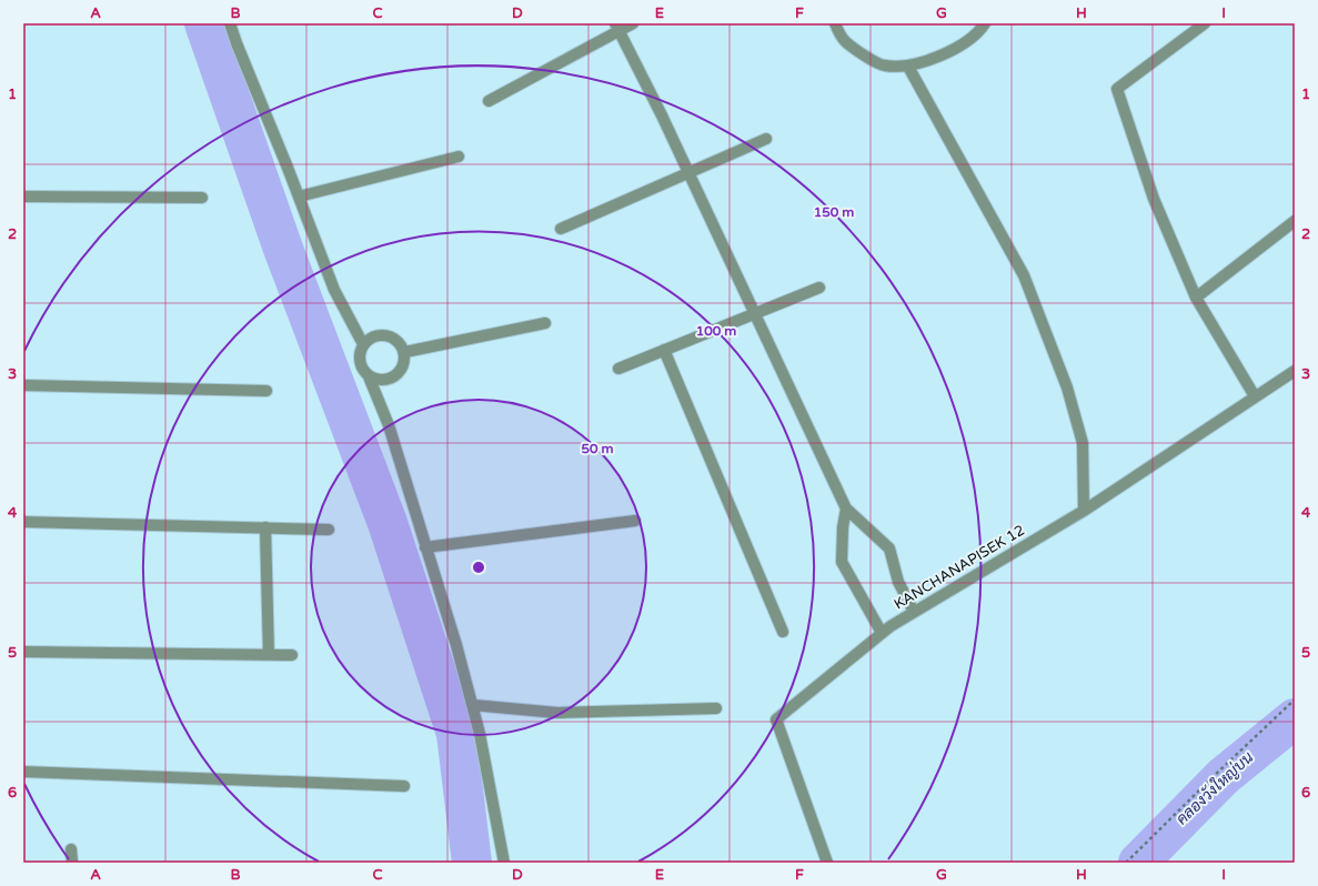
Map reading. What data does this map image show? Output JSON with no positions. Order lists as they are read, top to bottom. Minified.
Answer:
{"streets":{"street":["KANCHANAPISEK 12"]},"water":["คลองวังใหญ่บน"],"grid":{"columns":["A","B","C","D","E","F","G","H","I"],"rows":["1","2","3","4","5","6"]},"rings":["150 m","100 m","50 m"]}
